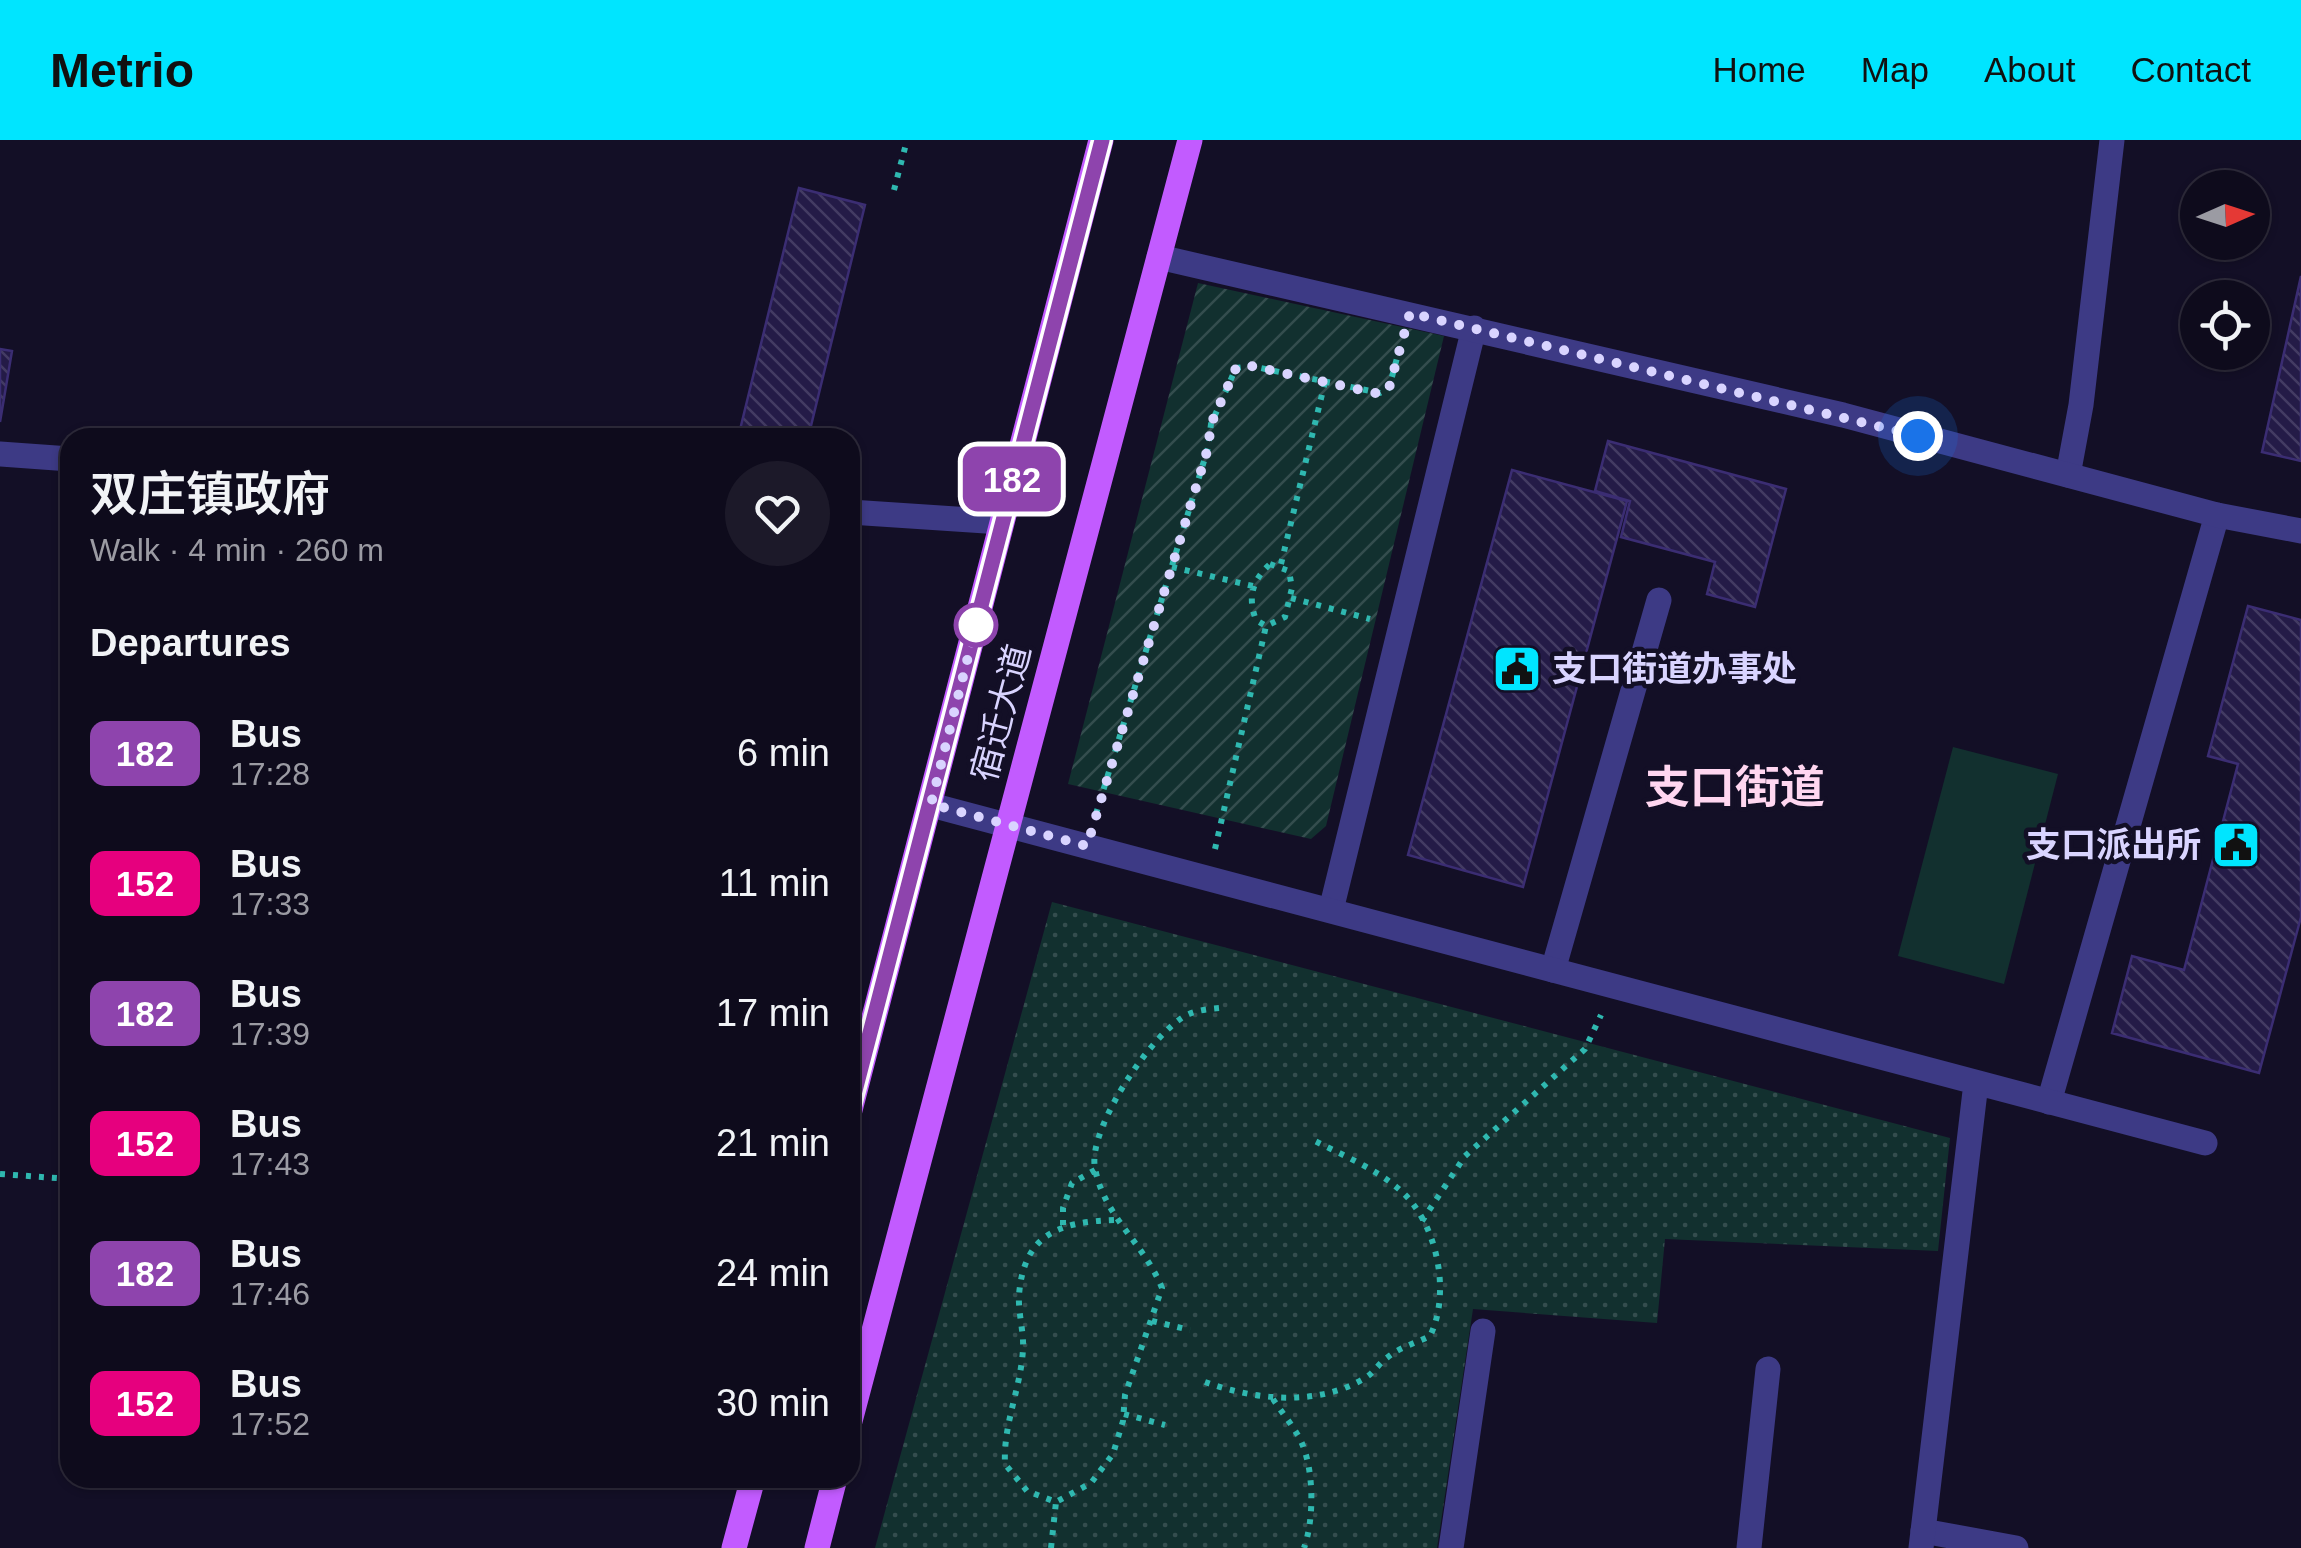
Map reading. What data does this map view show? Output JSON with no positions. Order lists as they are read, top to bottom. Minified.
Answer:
{"streets":{"main road":["宿迁大道"]},"districts":["支口街道"],"places":{"public building":["支口街道办事处","支口派出所"]},"lines":["bus line 182"],"north":"right","page":{"header":"Metrio","nav":["Home","Map","About","Contact"],"on_map":"182","heading":[["双庄镇政府","Walk · 4 min · 260 m"],"Departures"],"list":[{"mark":"182","name":"Bus","note":"17:28","value":"6 min"},{"mark":"152","name":"Bus","note":"17:33","value":"11 min"},{"mark":"182","name":"Bus","note":"17:39","value":"17 min"},{"mark":"152","name":"Bus","note":"17:43","value":"21 min"},{"mark":"182","name":"Bus","note":"17:46","value":"24 min"},{"mark":"152","name":"Bus","note":"17:52","value":"30 min"}]}}
